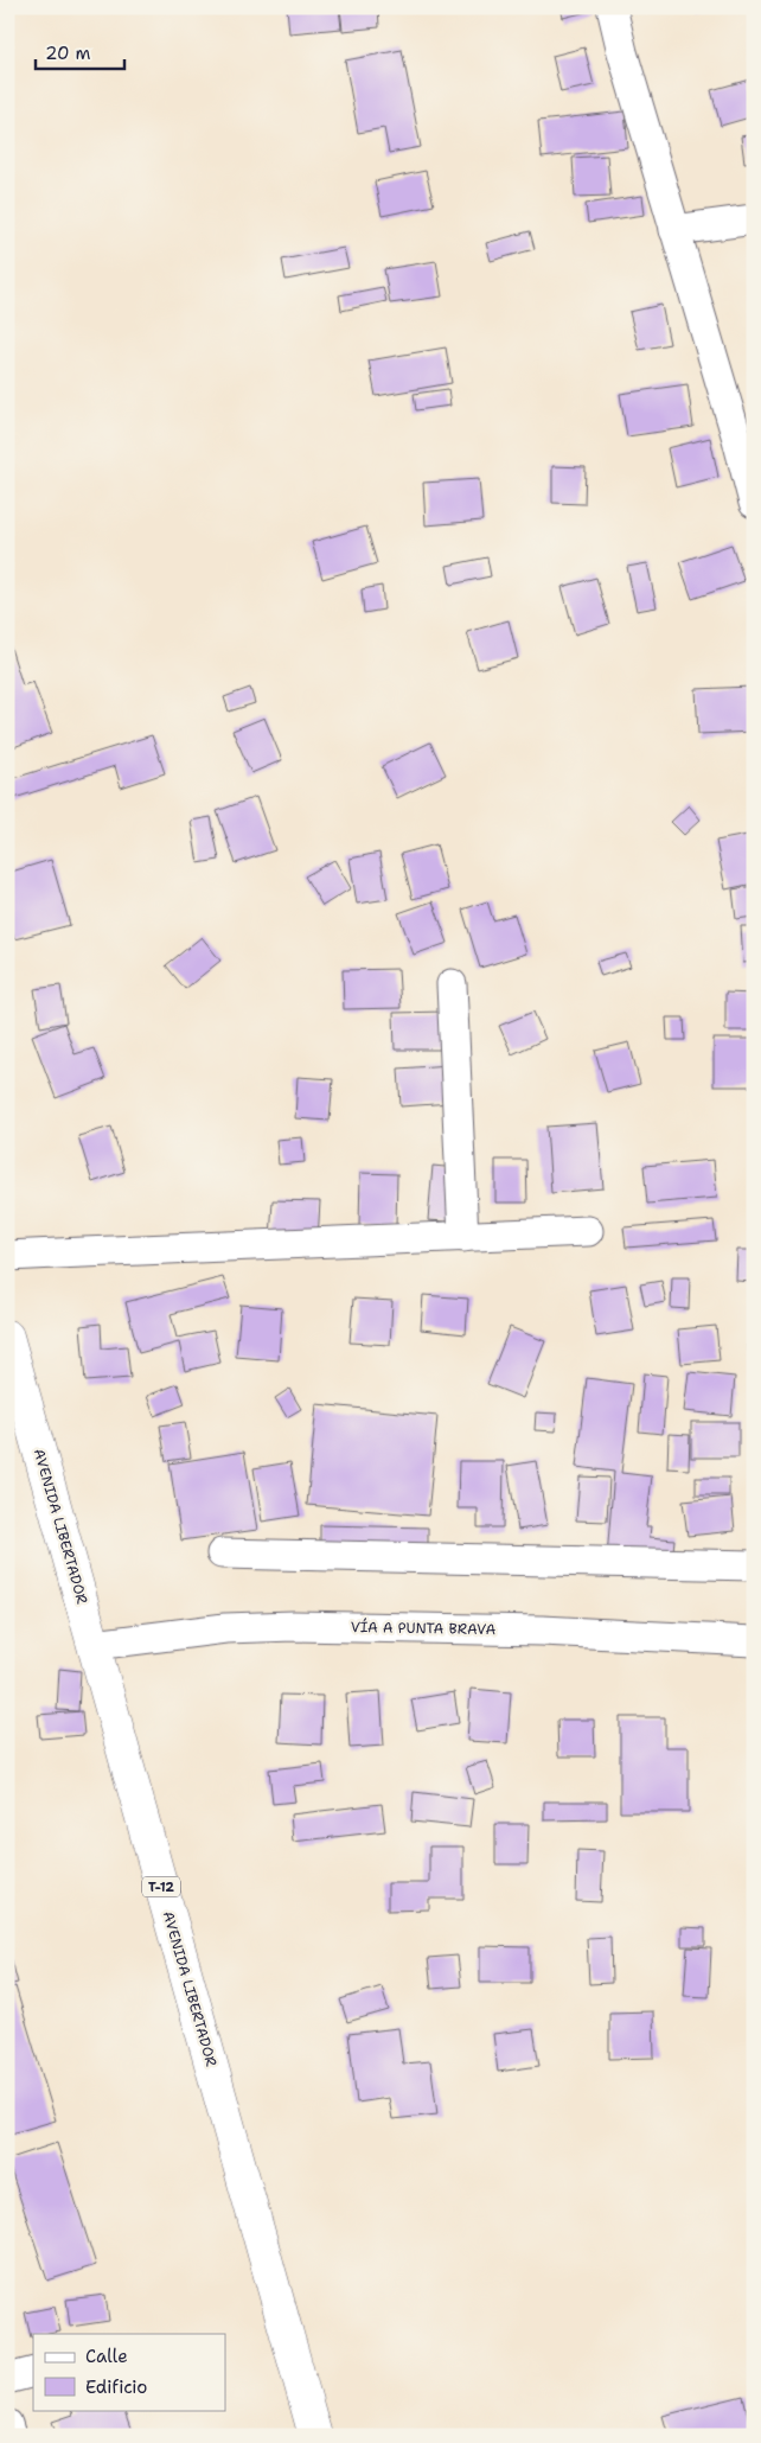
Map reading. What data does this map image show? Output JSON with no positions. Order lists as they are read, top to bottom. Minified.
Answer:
{"streets":{"highway":["AVENIDA LIBERTADOR","T-12"],"street":["VÍA A PUNTA BRAVA"]},"crossings":[["AVENIDA LIBERTADOR","VÍA A PUNTA BRAVA"]],"legend":["Calle","Edificio"],"scale_bar":"20 m"}
